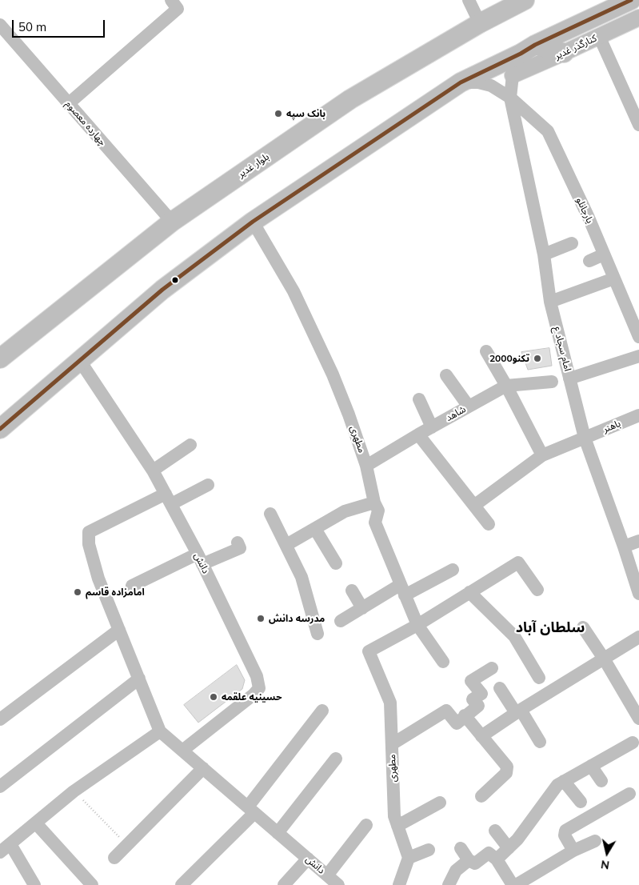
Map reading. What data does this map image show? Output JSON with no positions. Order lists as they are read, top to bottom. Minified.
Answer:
{"streets":{"highway":["بلوار غدیر"],"main road":["کنارگذر غدیر"],"street":["چهارده معصوم","یارجانلو","امام سجاد ع","شاهد","باهنر","مطهری","دانش"]},"crossings":[["کنارگذر غدیر","امام سجاد ع"],["چهارده معصوم","بلوار غدیر"],["یارجانلو","امام سجاد ع"],["امام سجاد ع","باهنر"],["شاهد","مطهری"]],"districts":["سلطان آباد"],"places":["بانک سپه","تکنو2000","امامزاده قاسم","مدرسه دانش","حسینیه علقمه"],"scale_bar":"50 m","north":"bottom"}
